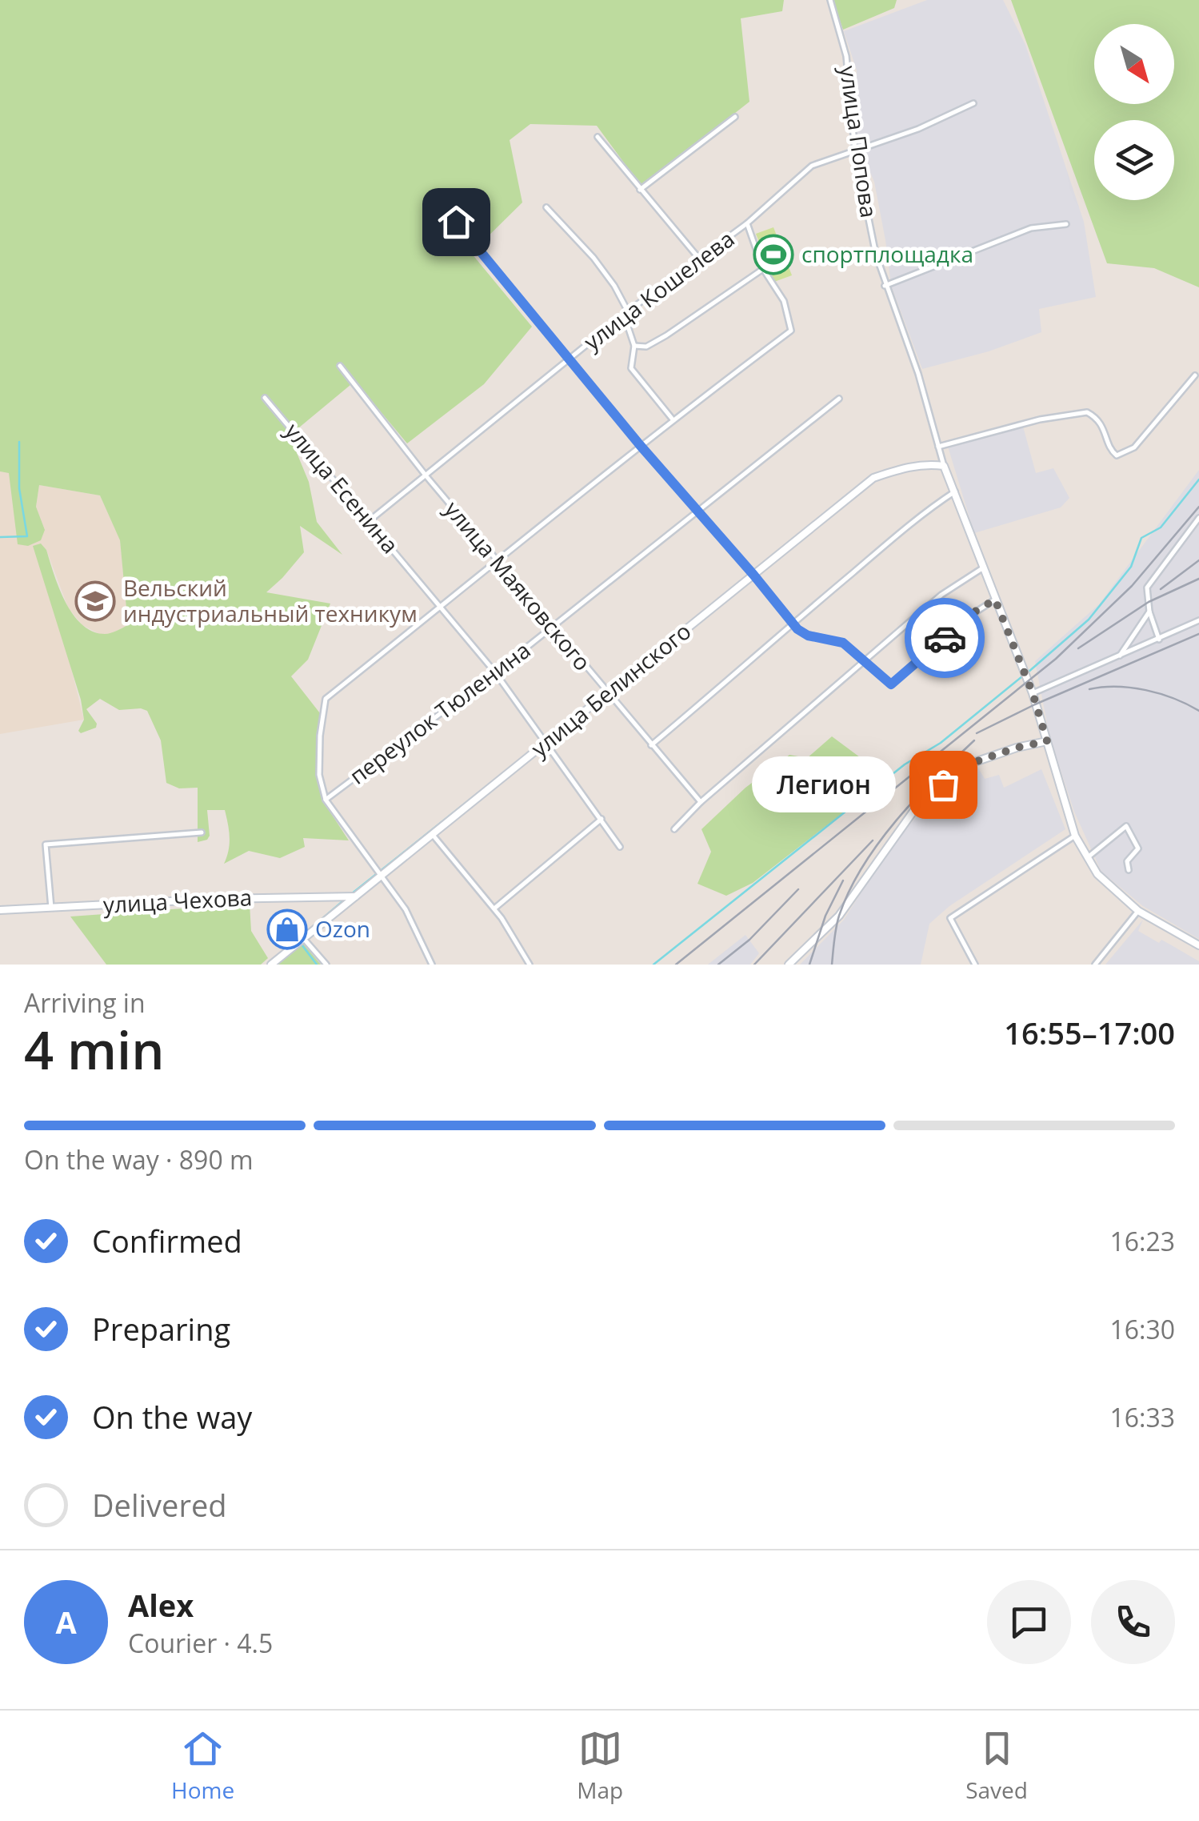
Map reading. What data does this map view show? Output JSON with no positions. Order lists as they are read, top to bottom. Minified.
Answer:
{"streets":{"street":["улица Попова","улица Кошелева","улица Есенина","улица Маяковского","улица Белинского","переулок Тюленина","улица Чехова"]},"crossings":[["улица Попова","улица Кошелева"],["улица Попова","улица Белинского"],["улица Кошелева","улица Есенина"],["улица Кошелева","улица Маяковского"],["улица Есенина","улица Белинского"],["улица Есенина","переулок Тюленина"],["улица Маяковского","улица Белинского"],["улица Маяковского","переулок Тюленина"],["улица Белинского","улица Чехова"]],"places":{"sports":["спортплощадка"],"school or university":["Вельский индустриальный техникум"],"other":["Легион"],"shop":["Ozon"]},"north":"bottom right","page":{"bubble":"Легион","heading":["4 min","Arriving in","16:55–17:00"],"panel":["Alex","Courier · 4.5"],"bar":"On the way · 890 m","list":[["Confirmed","16:23"],["Preparing","16:30"],["On the way","16:33"],"Delivered"],"round":"A","tabs":["Home","Map","Saved"]}}
